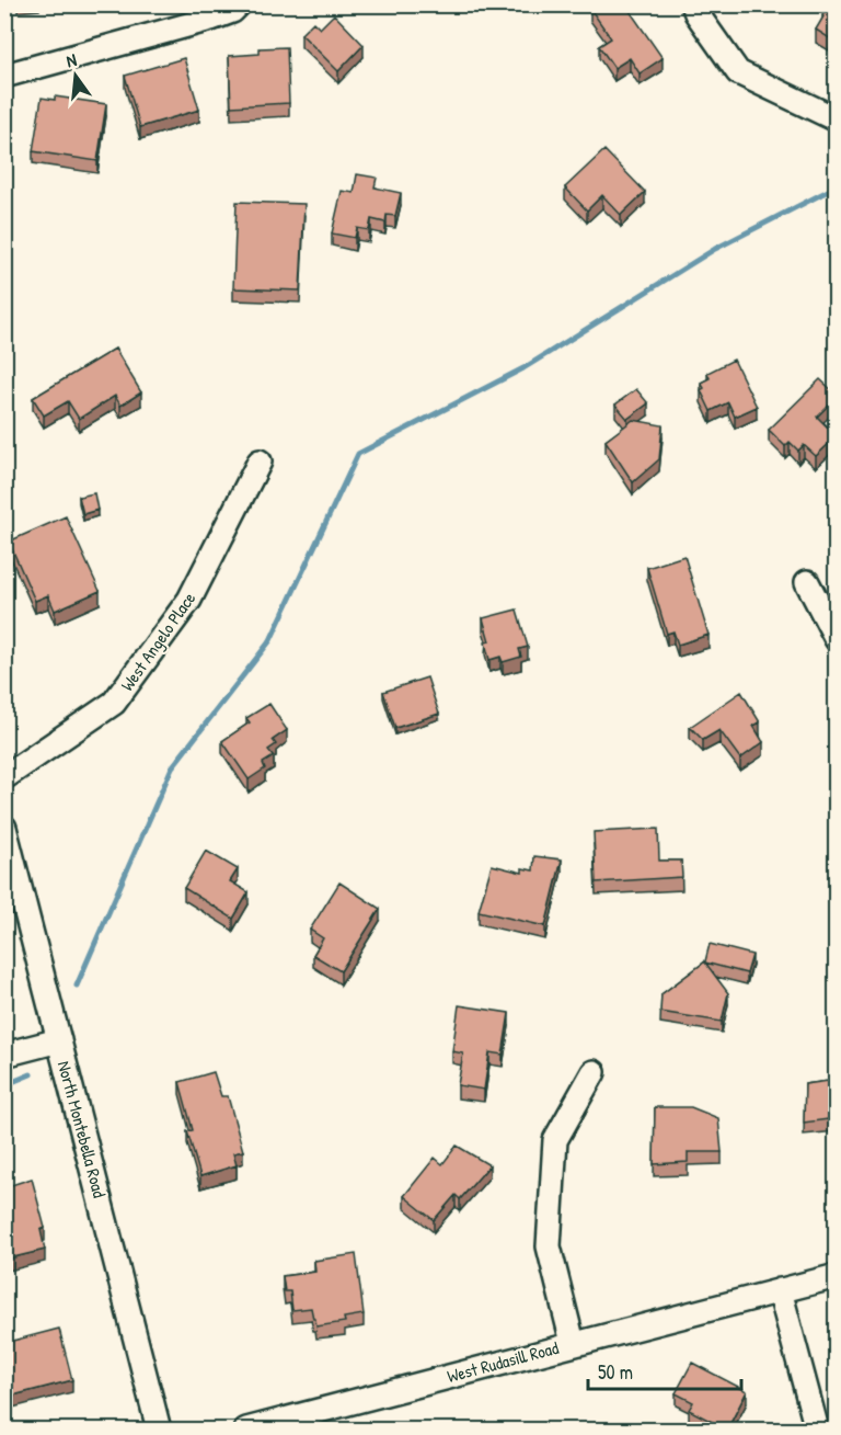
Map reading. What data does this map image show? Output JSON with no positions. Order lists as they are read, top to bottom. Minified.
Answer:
{"streets":{"street":["West Angelo Place","North Montebella Road","West Rudasill Road"]},"scale_bar":"50 m","north":"top"}
